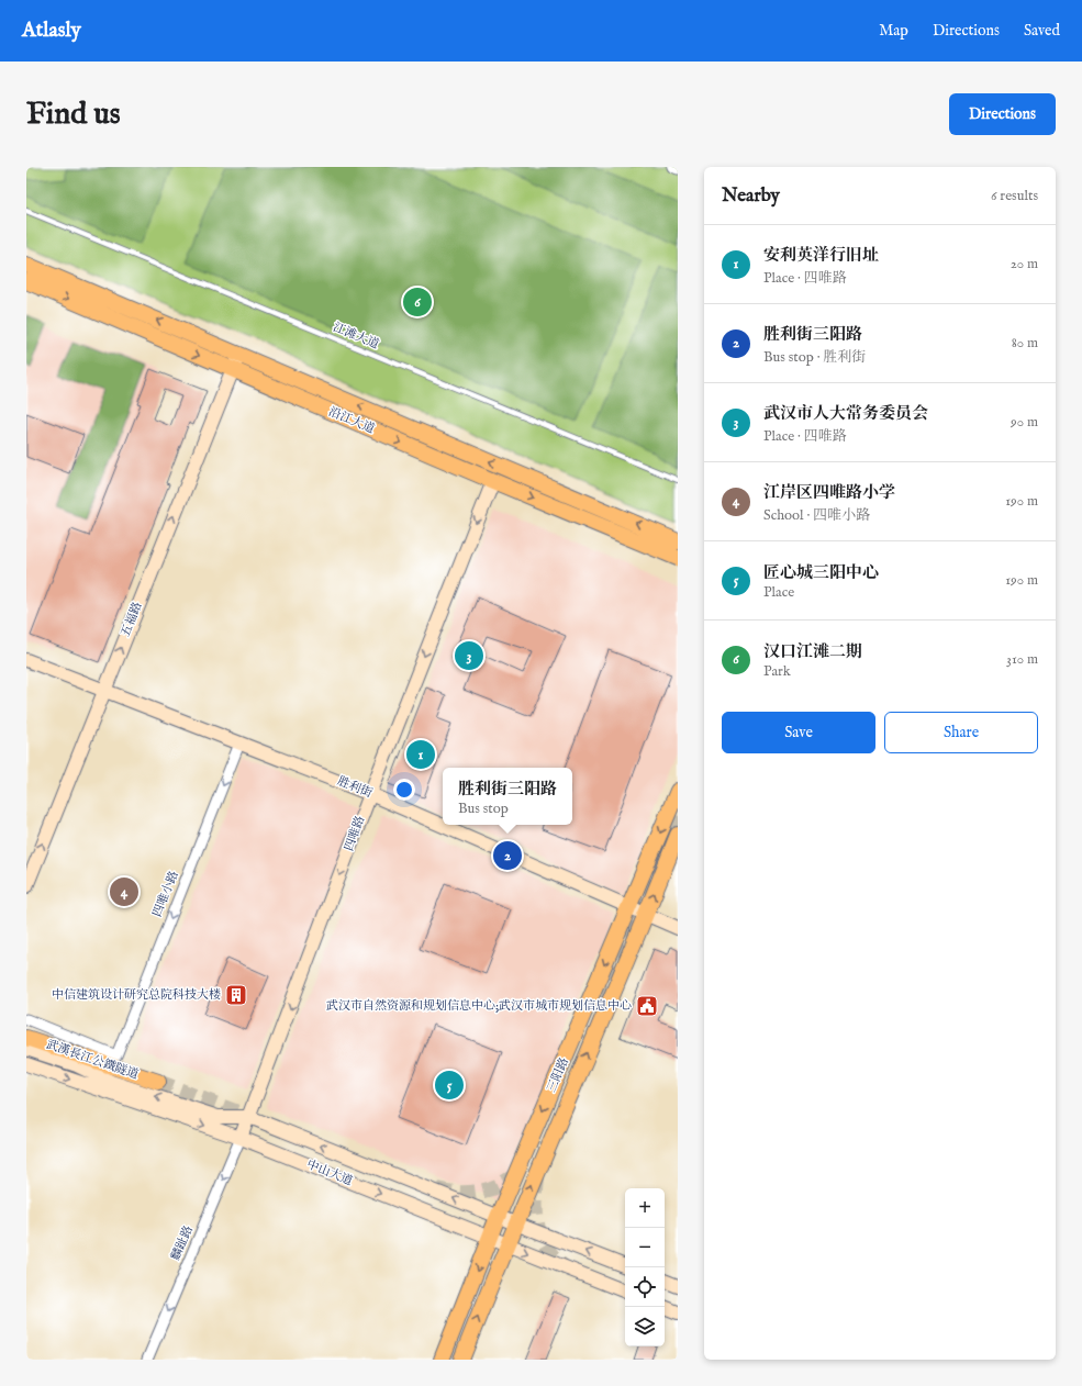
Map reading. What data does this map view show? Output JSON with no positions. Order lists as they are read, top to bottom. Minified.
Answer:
{"streets":{"main road":["沿江大道","武漢長江公鐵隧道","三阳路"],"street":["五福路","胜利街","四唯路","四唯小路","中山大道","麟趾路"],"lane":["江滩大道"]},"crossings":[["沿江大道","五福路"],["沿江大道","四唯路"],["五福路","胜利街"],["胜利街","四唯路"],["胜利街","四唯小路"],["胜利街","三阳路"],["四唯路","中山大道"],["四唯路","麟趾路"],["三阳路","中山大道"],["中山大道","麟趾路"]],"one_way":["五福路","四唯路","四唯小路","麟趾路"],"places":{"building":["中信建筑设计研究总院科技大楼"],"public building":["武汉市自然资源和规划信息中心;武汉市城市规划信息中心"]},"page":{"header":"Atlasly","nav":["Map","Directions","Saved"],"buttons":["Directions",["Save","Share"]],"title":"Find us","heading":["Nearby","6 results"],"list":[{"mark":"1","name":"安利英洋行旧址","note":"Place · 四唯路","value":"20 m"},{"mark":"2","name":"胜利街三阳路","note":"Bus stop · 胜利街","value":"80 m"},{"mark":"3","name":"武汉市人大常务委员会","note":"Place · 四唯路","value":"90 m"},{"mark":"4","name":"江岸区四唯路小学","note":"School · 四唯小路","value":"190 m"},{"mark":"5","name":"匠心城三阳中心","note":"Place","value":"190 m"},{"mark":"6","name":"汉口江滩二期","note":"Park","value":"310 m"}],"pins":["6","3","1","2","4","5"],"popup":["胜利街三阳路","Bus stop"],"map_buttons":["+","−"]}}
